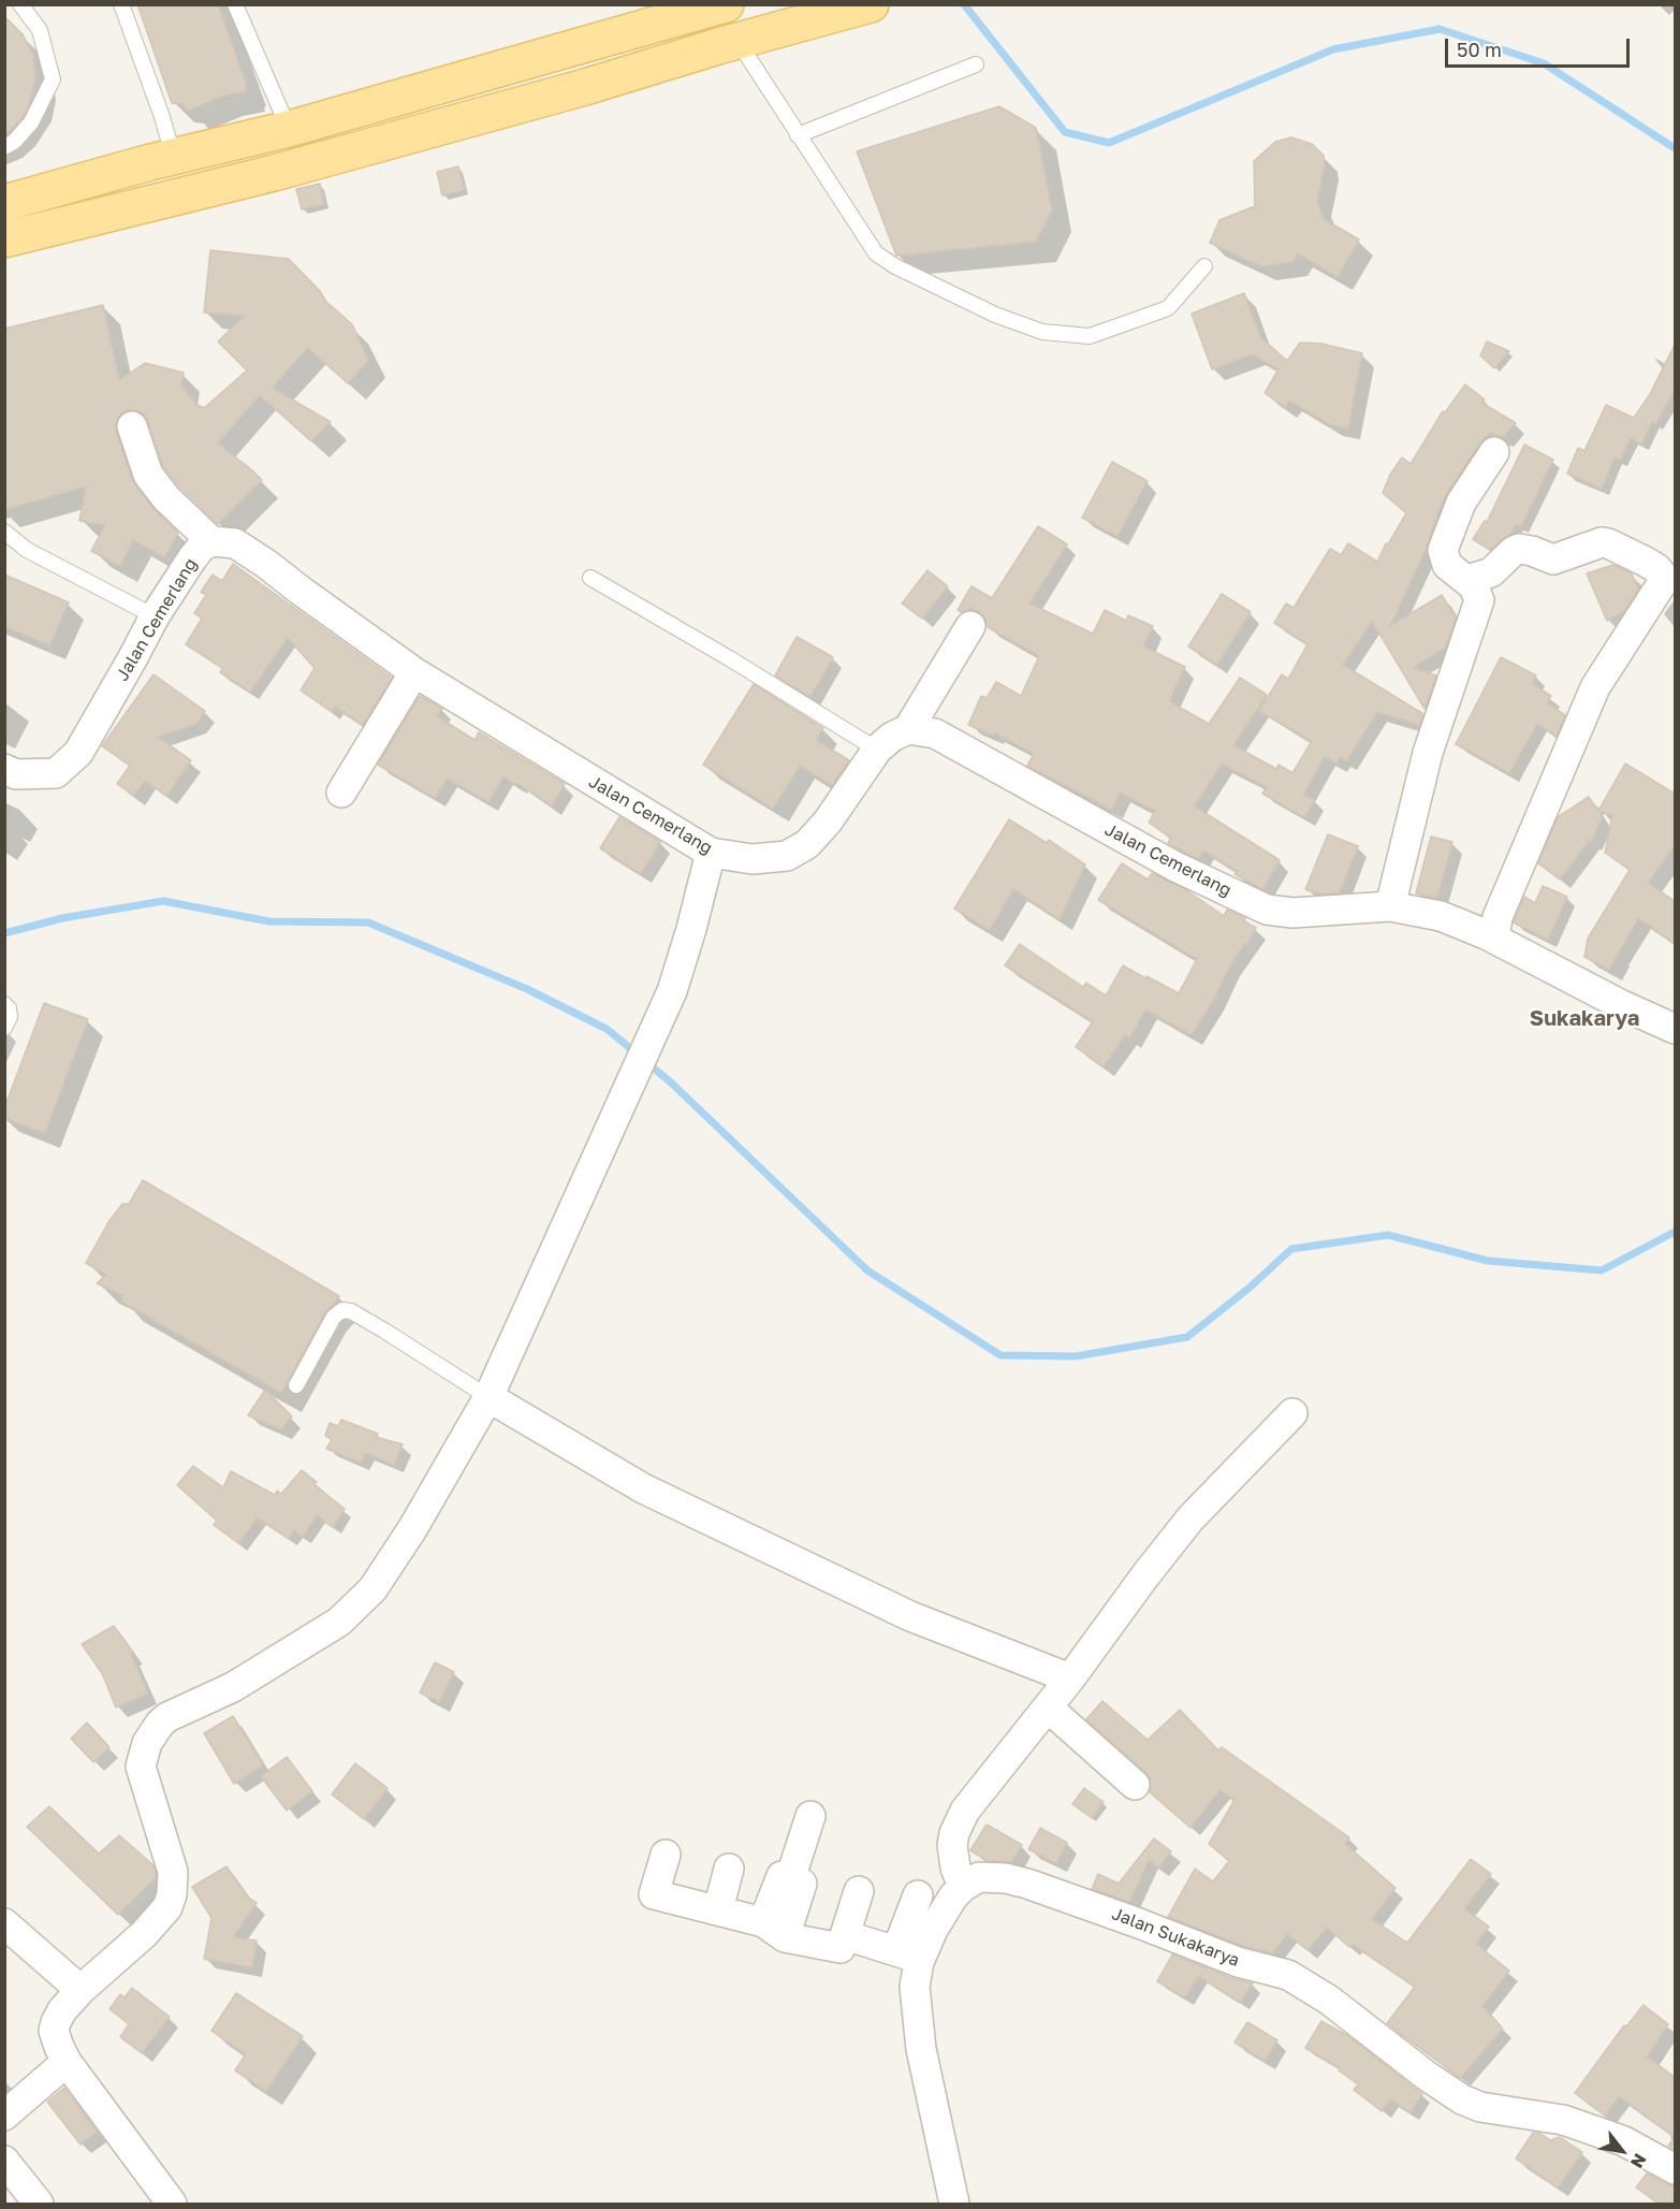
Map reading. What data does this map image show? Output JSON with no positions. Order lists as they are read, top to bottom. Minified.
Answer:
{"streets":{"street":["Jalan Cemerlang","Jalan Sukakarya"]},"districts":["Sukakarya"],"scale_bar":"50 m","north":"bottom right"}
